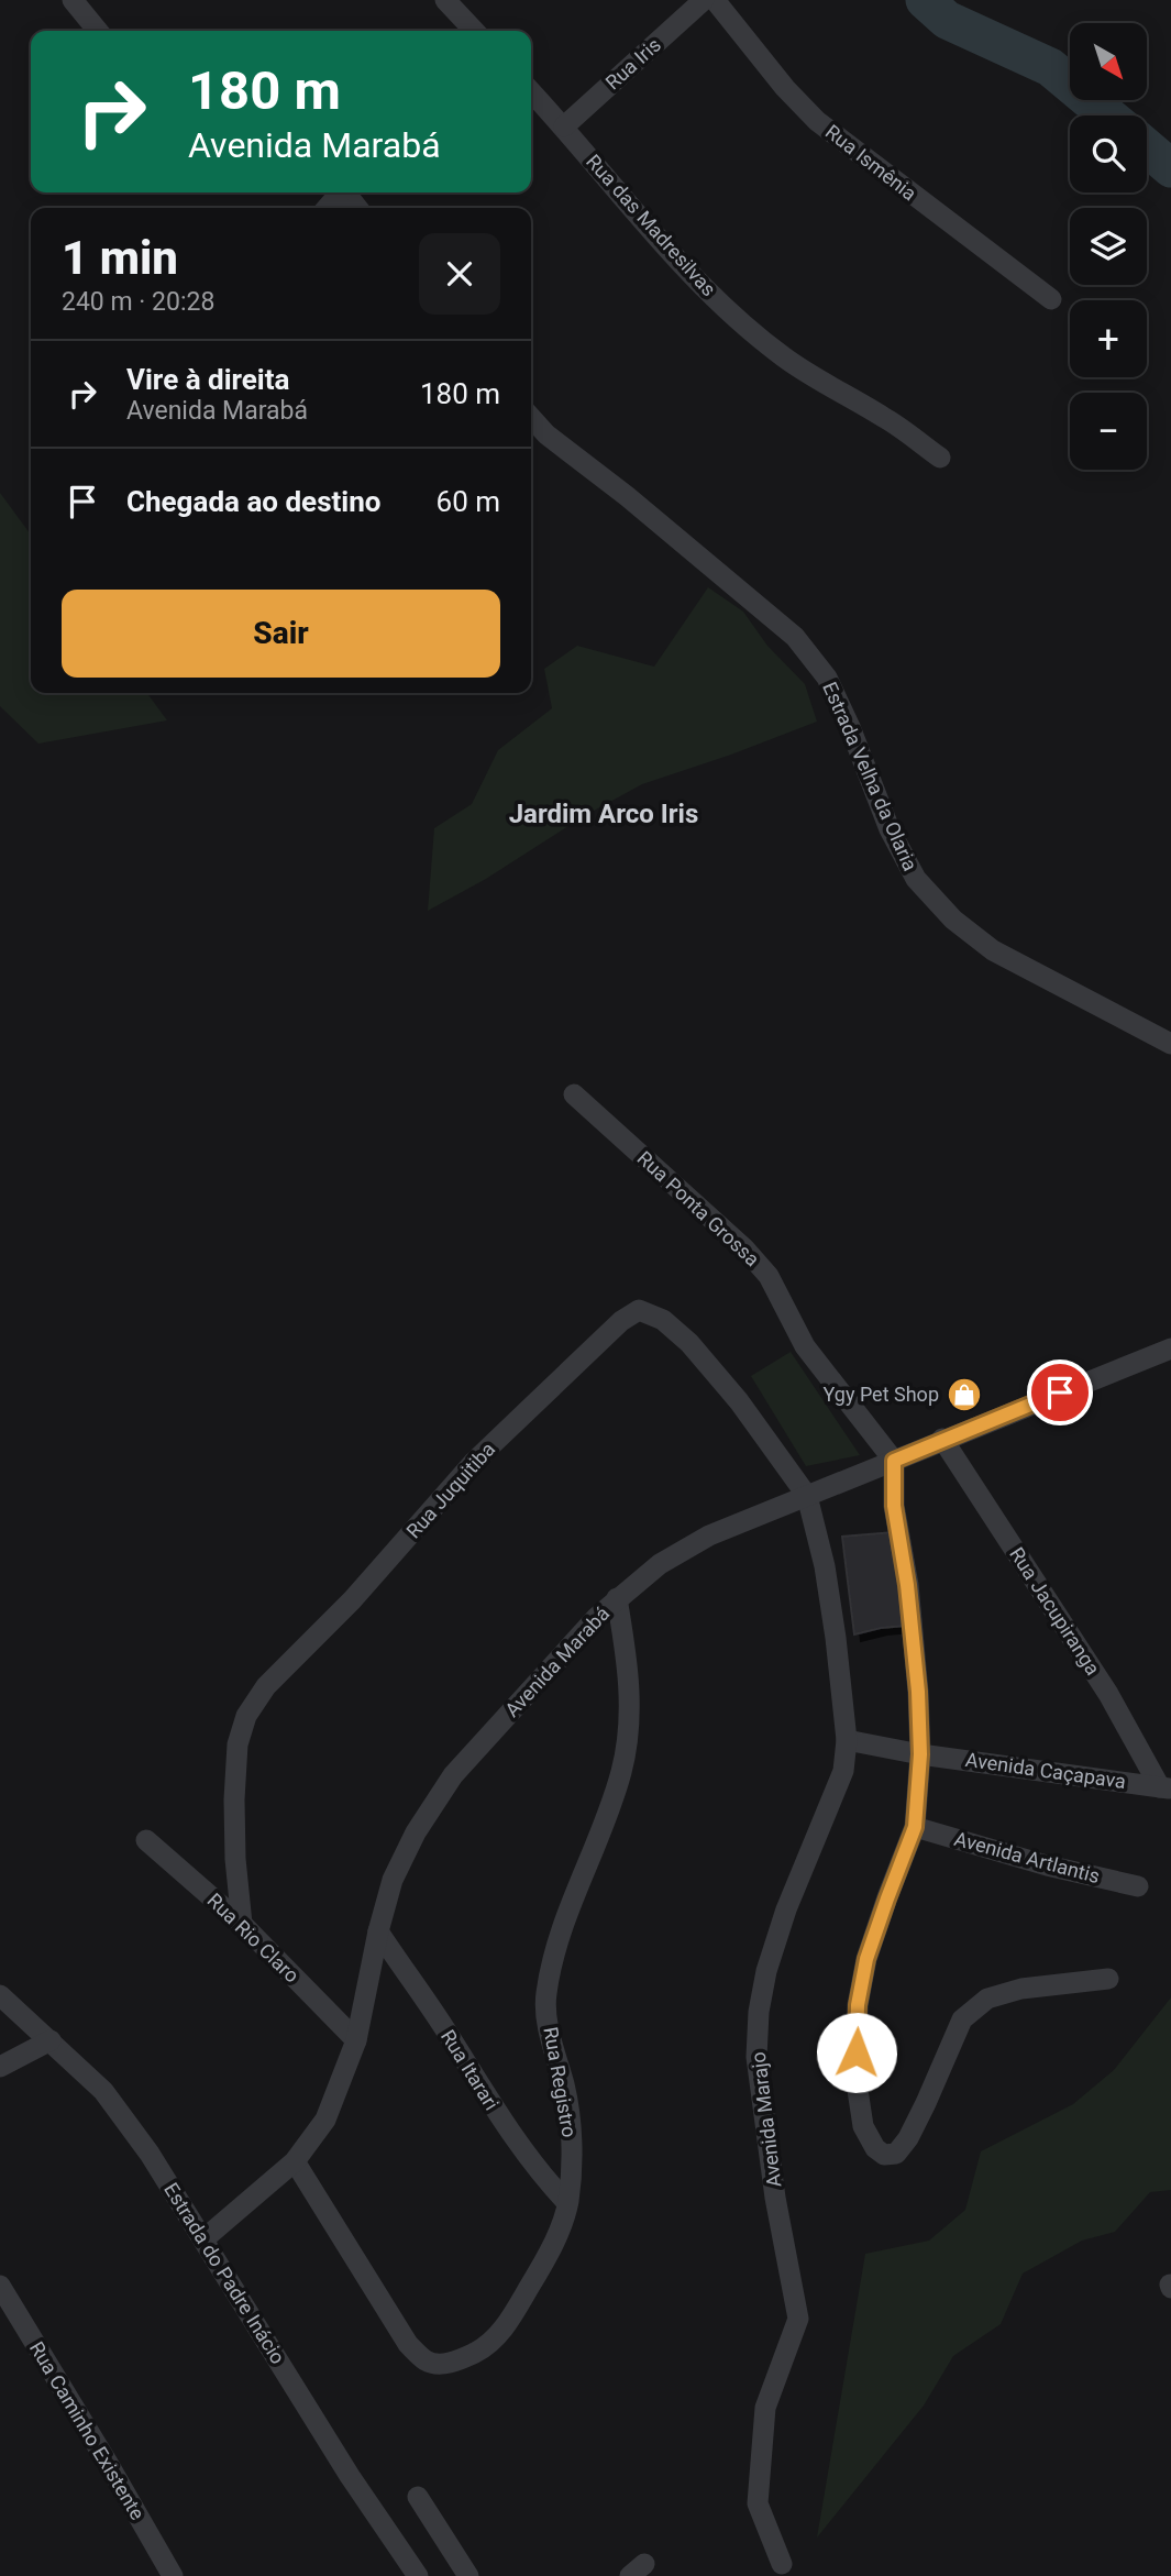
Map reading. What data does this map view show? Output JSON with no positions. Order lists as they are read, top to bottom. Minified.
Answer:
{"streets":{"street":["Rua Iris","Rua Ismênia","Rua das Madresilvas","Estrada Velha da Olaria","Rua Ponta Grossa","Rua Juquitiba","Rua Jacupiranga","Avenida Marabá","Avenida Caçapava","Avenida Artlantis","Rua Rio Claro","Rua Itarari","Rua Registro","Avenida Marajo","Estrada do Padre Inácio","Rua Caminho Existente"]},"crossings":[["Rua Iris","Rua das Madresilvas"],["Rua Ponta Grossa","Avenida Marabá"],["Rua Juquitiba","Avenida Marabá"],["Rua Juquitiba","Rua Rio Claro"],["Rua Juquitiba","Avenida Marajo"],["Rua Jacupiranga","Avenida Marabá"],["Rua Jacupiranga","Avenida Caçapava"],["Avenida Marabá","Rua Rio Claro"],["Avenida Marabá","Rua Itarari"],["Avenida Marabá","Rua Registro"],["Avenida Marabá","Avenida Marajo"],["Avenida Marabá","Estrada do Padre Inácio"],["Avenida Caçapava","Avenida Marajo"],["Rua Itarari","Rua Registro"]],"districts":["Jardim Arco Iris"],"places":{"shop":["Ygy Pet Shop"]},"north":"bottom right","page":{"map_buttons":["+","−"],"turn":["180 m","Avenida Marabá"],"heading":["1 min","240 m · 20:28"],"list":[{"name":"Vire à direita","note":"Avenida Marabá","value":"180 m"},{"name":"Chegada ao destino","value":"60 m"}],"buttons":"Sair"}}
